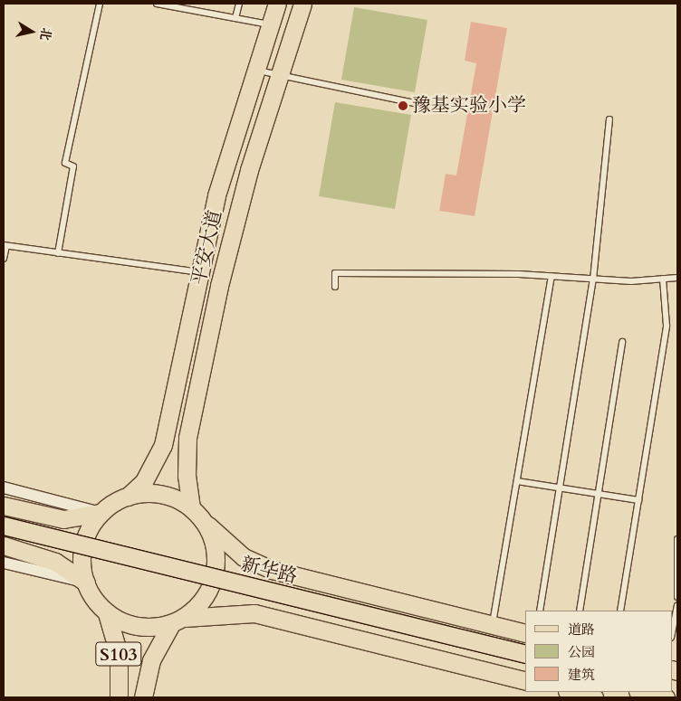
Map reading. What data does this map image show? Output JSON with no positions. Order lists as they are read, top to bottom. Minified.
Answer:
{"streets":{"main road":["平安大道","新华路","S103"]},"crossings":[["平安大道","S103"]],"places":["豫基实验小学"],"legend":["道路","公园","建筑"],"north":"right"}
